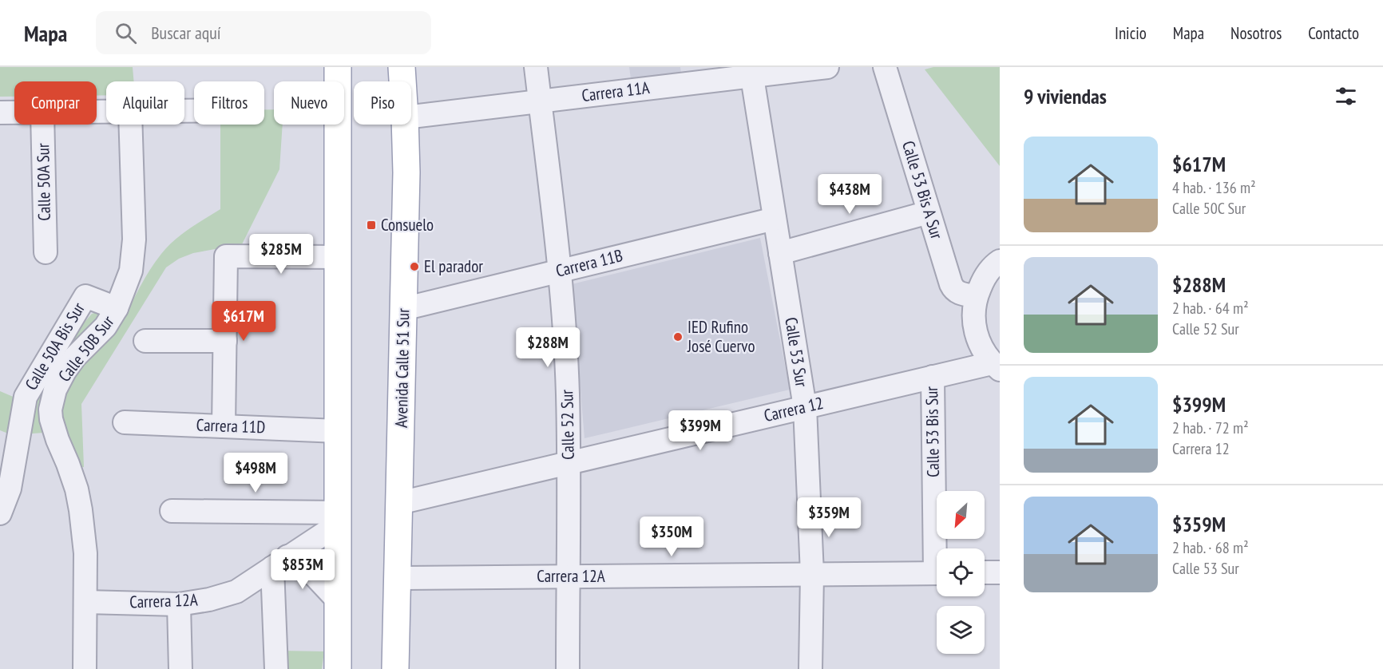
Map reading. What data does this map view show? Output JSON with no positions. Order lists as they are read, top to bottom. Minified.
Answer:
{"streets":{"main road":["Avenida Calle 51 Sur"],"street":["Carrera 11A","Calle 50A Sur","Calle 53 Bis A Sur","Carrera 11B","Calle 50A Bis Sur","Calle 50B Sur","Calle 53 Sur","Carrera 12","Calle 52 Sur","Carrera 11D","Calle 53 Bis Sur","Carrera 12A"]},"crossings":[["Carrera 11A","Calle 53 Sur"],["Carrera 11A","Calle 52 Sur"],["Carrera 11B","Calle 53 Sur"],["Carrera 11B","Avenida Calle 51 Sur"],["Carrera 11B","Calle 52 Sur"],["Calle 50A Bis Sur","Calle 50B Sur"],["Calle 50B Sur","Carrera 12A"],["Calle 53 Sur","Carrera 12"],["Calle 53 Sur","Carrera 12A"],["Avenida Calle 51 Sur","Carrera 12"],["Avenida Calle 51 Sur","Carrera 12A"],["Carrera 12","Calle 52 Sur"],["Carrera 12","Calle 53 Bis Sur"],["Calle 52 Sur","Carrera 12A"]],"places":{"transit":["Consuelo"],"other":["El parador","IED Rufino José Cuervo"]},"north":"bottom left","page":{"header":"Mapa","search":"Buscar aquí","nav":["Inicio","Mapa","Nosotros","Contacto"],"heading":"9 viviendas","chip":["Comprar","Alquilar","Filtros","Nuevo","Piso"],"list":[{"name":"$617M","note":"4 hab. · 136 m² · Calle 50C Sur"},{"name":"$288M","note":"2 hab. · 64 m² · Calle 52 Sur"},{"name":"$399M","note":"2 hab. · 72 m² · Carrera 12"},{"name":"$359M","note":"2 hab. · 68 m² · Calle 53 Sur"}],"price":["$438M","$285M","$617M","$288M","$399M","$498M","$359M","$350M","$853M"]}}
